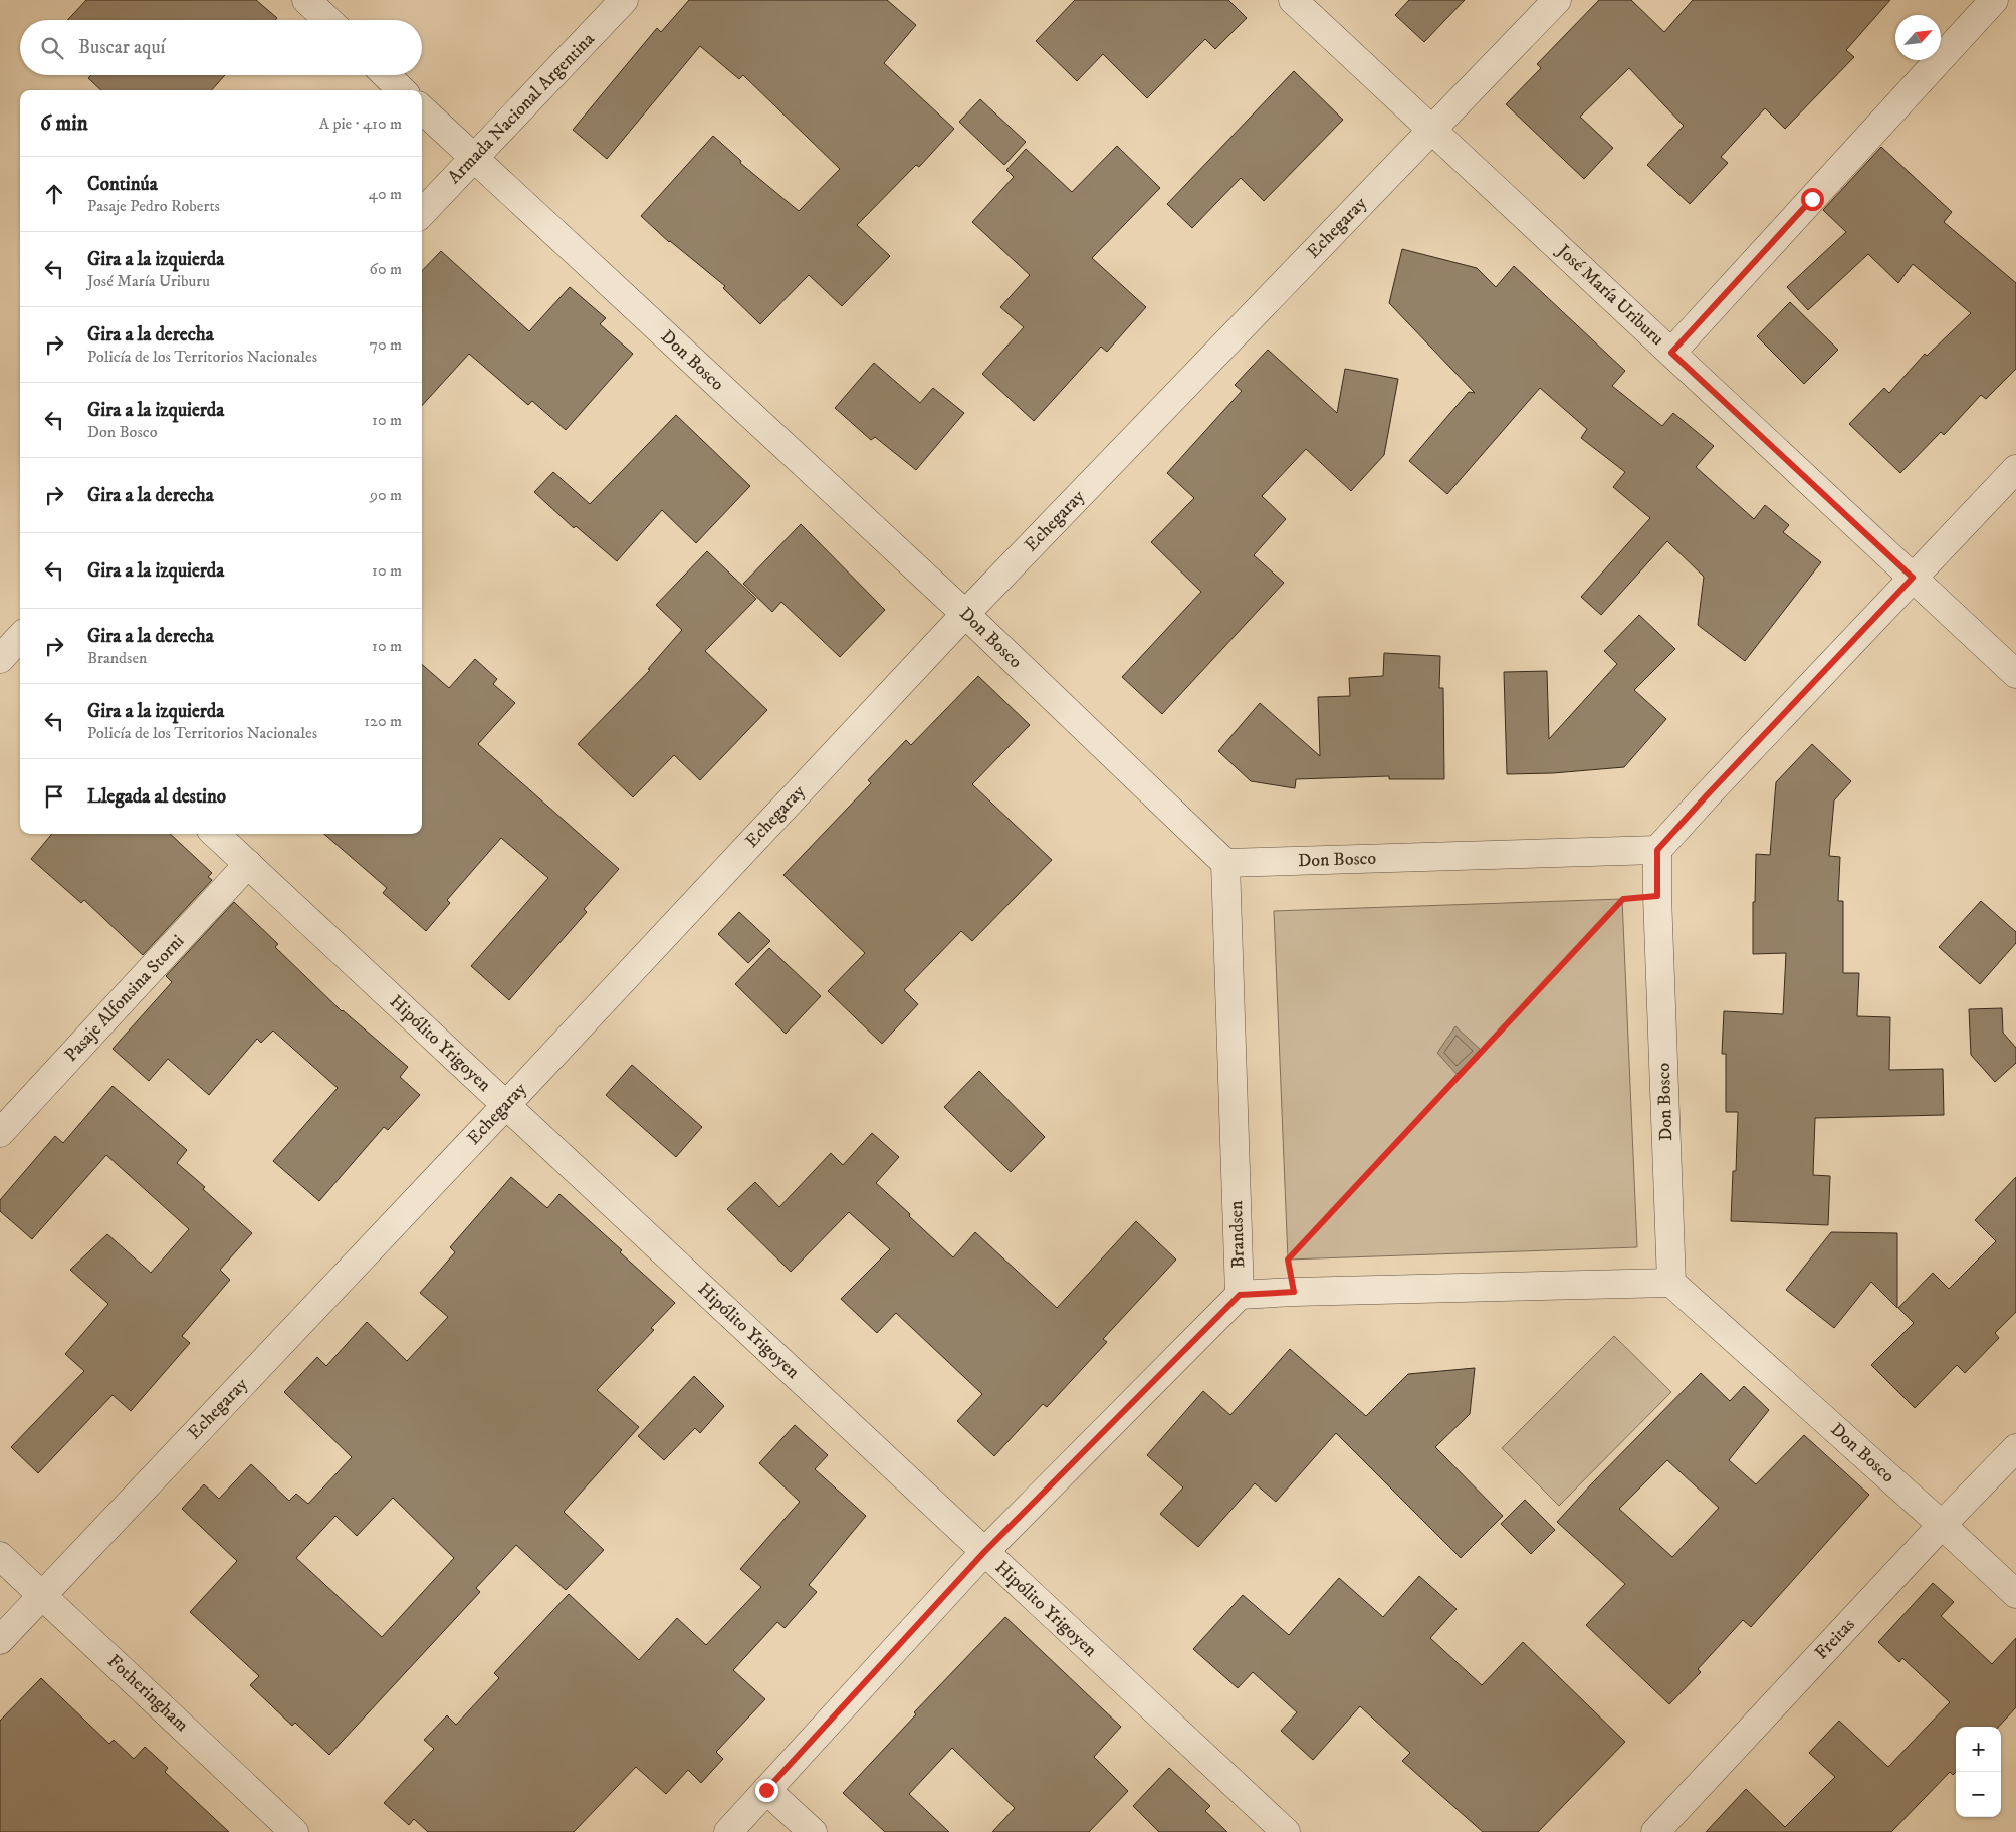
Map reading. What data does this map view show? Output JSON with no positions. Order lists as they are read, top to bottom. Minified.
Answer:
{"streets":{"street":["Armada Nacional Argentina","Echegaray","José María Uriburu","Don Bosco","Pasaje Alfonsina Storni","Hipólito Yrigoyen","Brandsen","Freitas","Fotheringham"]},"crossings":[["Armada Nacional Argentina","Don Bosco"],["Echegaray","José María Uriburu"],["Echegaray","Don Bosco"],["Echegaray","Hipólito Yrigoyen"],["Echegaray","Fotheringham"],["Don Bosco","Brandsen"],["Don Bosco","Freitas"],["Pasaje Alfonsina Storni","Hipólito Yrigoyen"]],"north":"top right","page":{"search":"Buscar aquí","heading":["6 min","A pie · 410 m"],"list":[["Continúa","Pasaje Pedro Roberts","40 m"],["Gira a la izquierda","José María Uriburu","60 m"],["Gira a la derecha","Policía de los Territorios Nacionales","70 m"],["Gira a la izquierda","Don Bosco","10 m"],["Gira a la derecha","90 m"],["Gira a la izquierda","10 m"],["Gira a la derecha","Brandsen","10 m"],["Gira a la izquierda","Policía de los Territorios Nacionales","120 m"],"Llegada al destino"],"map_buttons":["+","−"]}}
